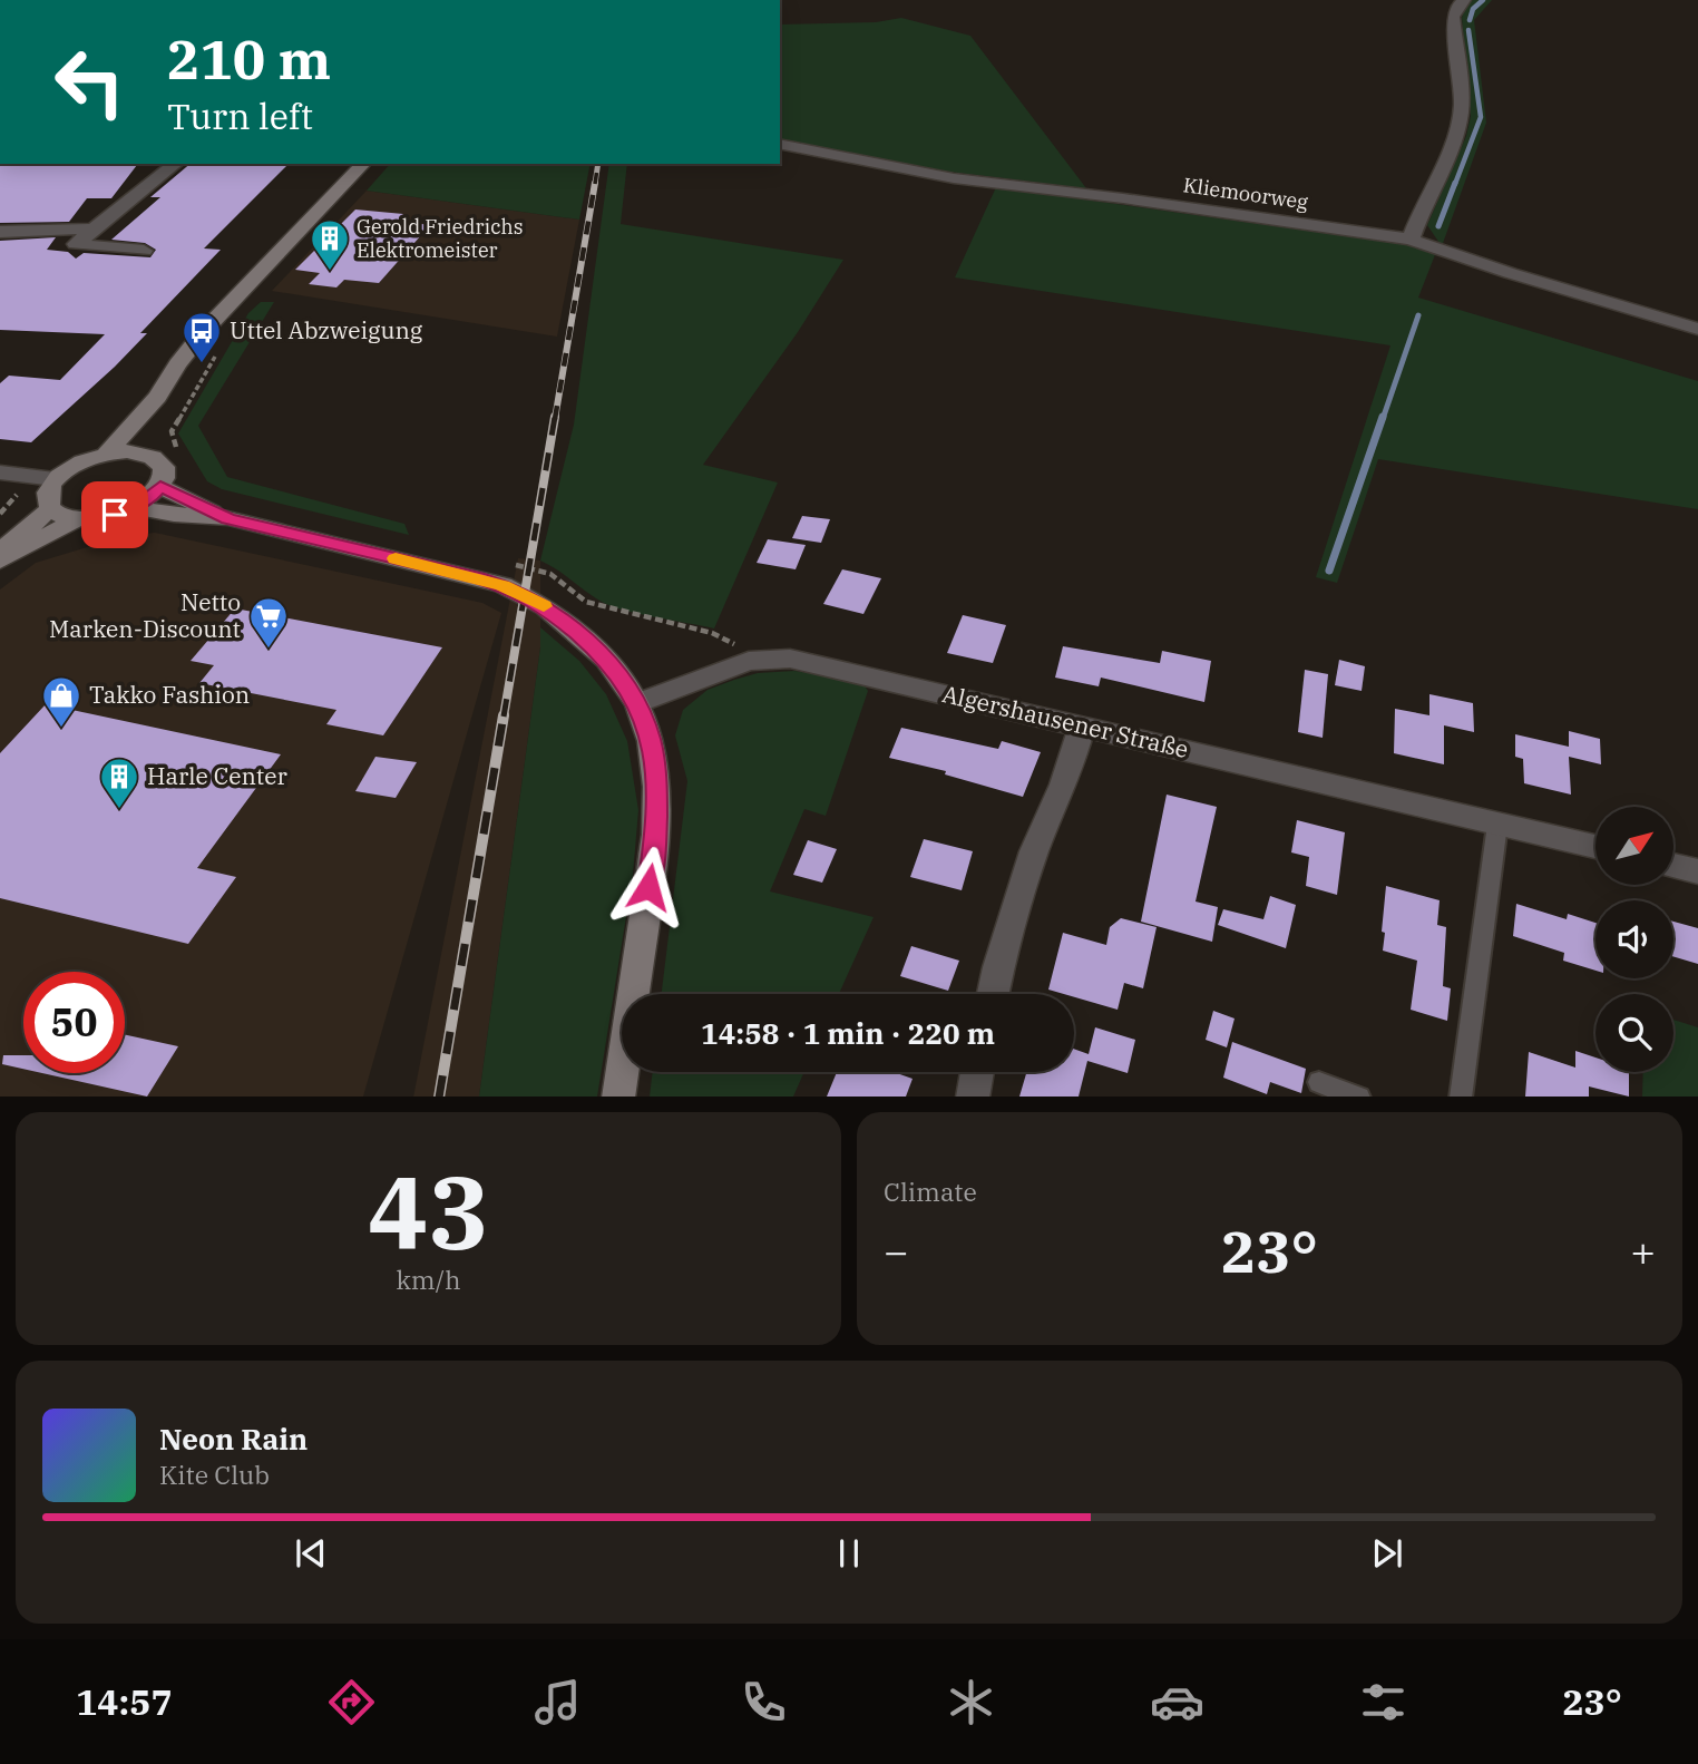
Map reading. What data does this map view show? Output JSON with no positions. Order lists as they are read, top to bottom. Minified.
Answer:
{"streets":{"street":["Kliemoorweg","Algershausener Straße"]},"places":{"building":["Gerold Friedrichs Elektromeister","Harle Center"],"bus stop":["Uttel Abzweigung"],"supermarket":["Netto Marken-Discount"],"shop":["Takko Fashion"]},"north":"top right","page":{"turn":["210 m","Turn left"],"limit":"50","trip":"14:58 · 1 min · 220 m","tile":[["43","km/h"],"Climate"],"heat":["−","23°","+"],"song":["Neon Rain","Kite Club"],"tabs":["14:57","23°"]}}
